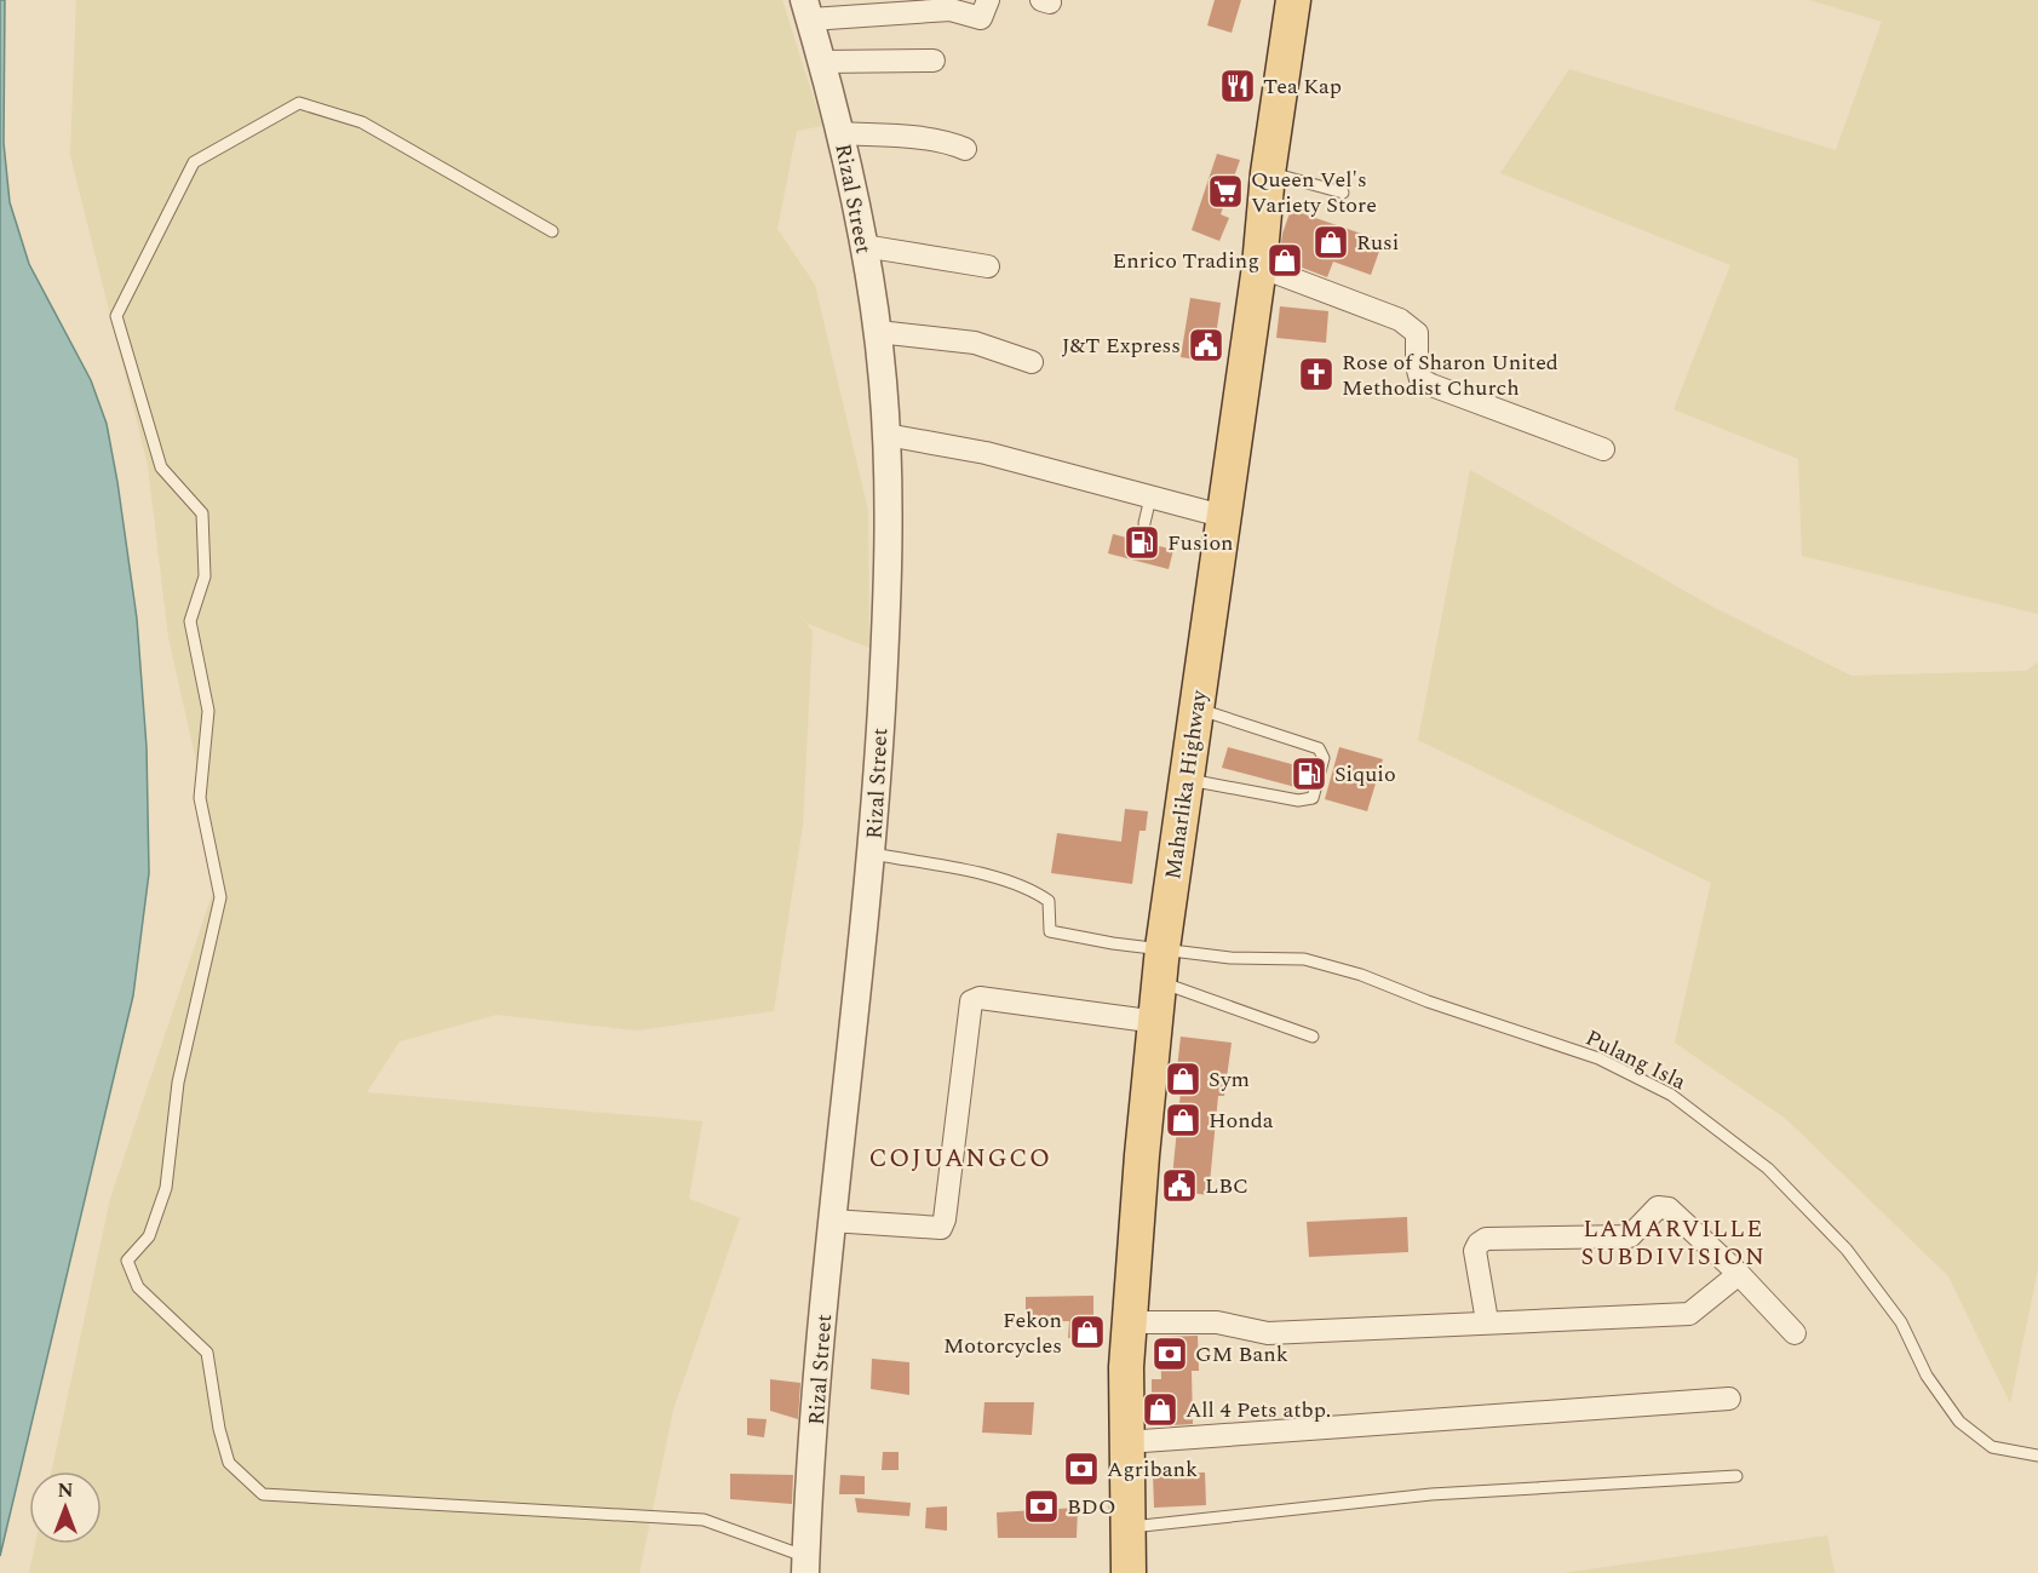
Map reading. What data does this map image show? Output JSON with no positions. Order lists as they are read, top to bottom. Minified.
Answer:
{"streets":{"main road":["Maharlika Highway"],"street":["Rizal Street"],"lane":["Pulang Isla"]},"crossings":[["Maharlika Highway","Pulang Isla"]],"districts":["COJUANGCO","LAMARVILLE SUBDIVISION"],"places":{"restaurant":["Tea Kap"],"supermarket":["Queen Vel's Variety Store"],"shop":["Rusi","Enrico Trading","Sym","Honda","Fekon Motorcycles","All 4 Pets atbp."],"public building":["J&T Express","LBC"],"church":["Rose of Sharon United Methodist Church"],"fuel station":["Fusion","Siquio"],"bank":["GM Bank","Agribank","BDO"]},"north":"top"}
